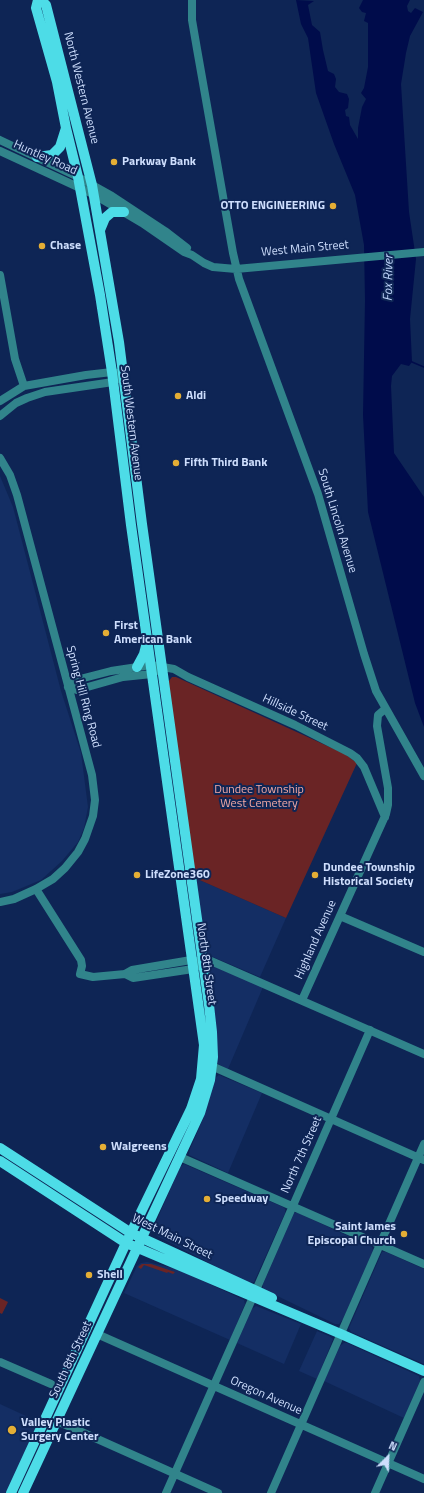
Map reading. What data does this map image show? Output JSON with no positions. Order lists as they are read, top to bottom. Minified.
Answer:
{"streets":{"main road":["North Western Avenue","West Main Street","South Western Avenue","North 8th Street","South 8th Street"],"street":["Huntley Road","South Lincoln Avenue","Spring Hill Ring Road","Hillside Street","Highland Avenue","North 7th Street","Oregon Avenue"]},"crossings":[["North Western Avenue","Huntley Road"],["North Western Avenue","West Main Street"],["North Western Avenue","South Western Avenue"],["Huntley Road","West Main Street"],["Huntley Road","South Western Avenue"],["West Main Street","South Western Avenue"],["West Main Street","South Lincoln Avenue"],["West Main Street","North 8th Street"],["West Main Street","North 7th Street"],["West Main Street","South 8th Street"],["South Western Avenue","Hillside Street"],["South Western Avenue","North 8th Street"],["South Lincoln Avenue","Highland Avenue"],["Hillside Street","Highland Avenue"],["Hillside Street","North 8th Street"],["North 8th Street","South 8th Street"],["North 7th Street","Oregon Avenue"],["South 8th Street","Oregon Avenue"]],"water":["Fox River"],"parks":["Dundee Township West Cemetery"],"places":["Parkway Bank","OTTO ENGINEERING","Chase","Aldi","Fifth Third Bank","First American Bank","LifeZone360","Dundee Township Historical Society","Walgreens","Speedway","Saint James Episcopal Church","Shell","Valley Plastic Surgery Center"],"north":"top right"}
